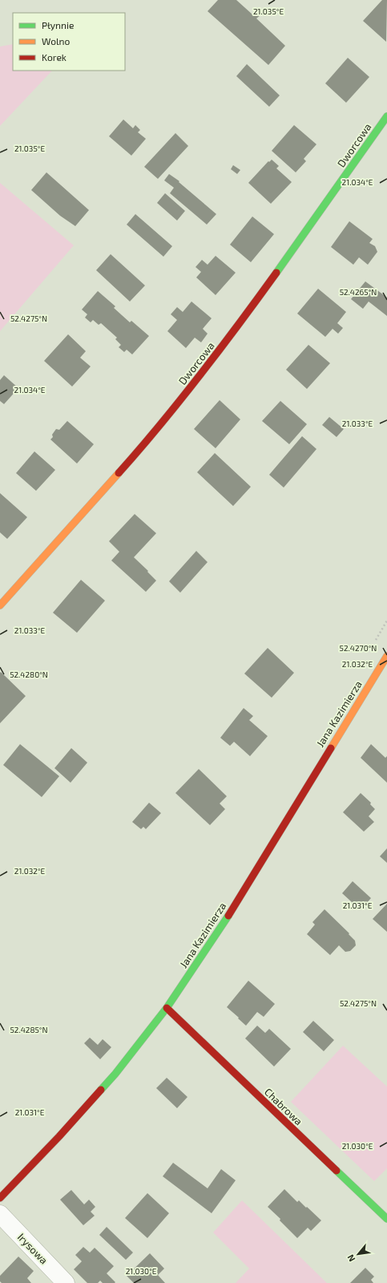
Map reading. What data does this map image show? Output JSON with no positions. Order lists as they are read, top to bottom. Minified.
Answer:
{"streets":{"street":["Dworcowa","Jana Kazimierza","Chabrowa","Irysowa"]},"crossings":[["Jana Kazimierza","Chabrowa"]],"legend":["Płynnie","Wolno","Korek"],"north":"bottom left","coordinates":["21.035°E","21.034°E","52.4265°N","52.4275°N","21.033°E","52.4270°N","21.032°E","52.4280°N","21.031°E","52.4285°N","21.030°E"]}
